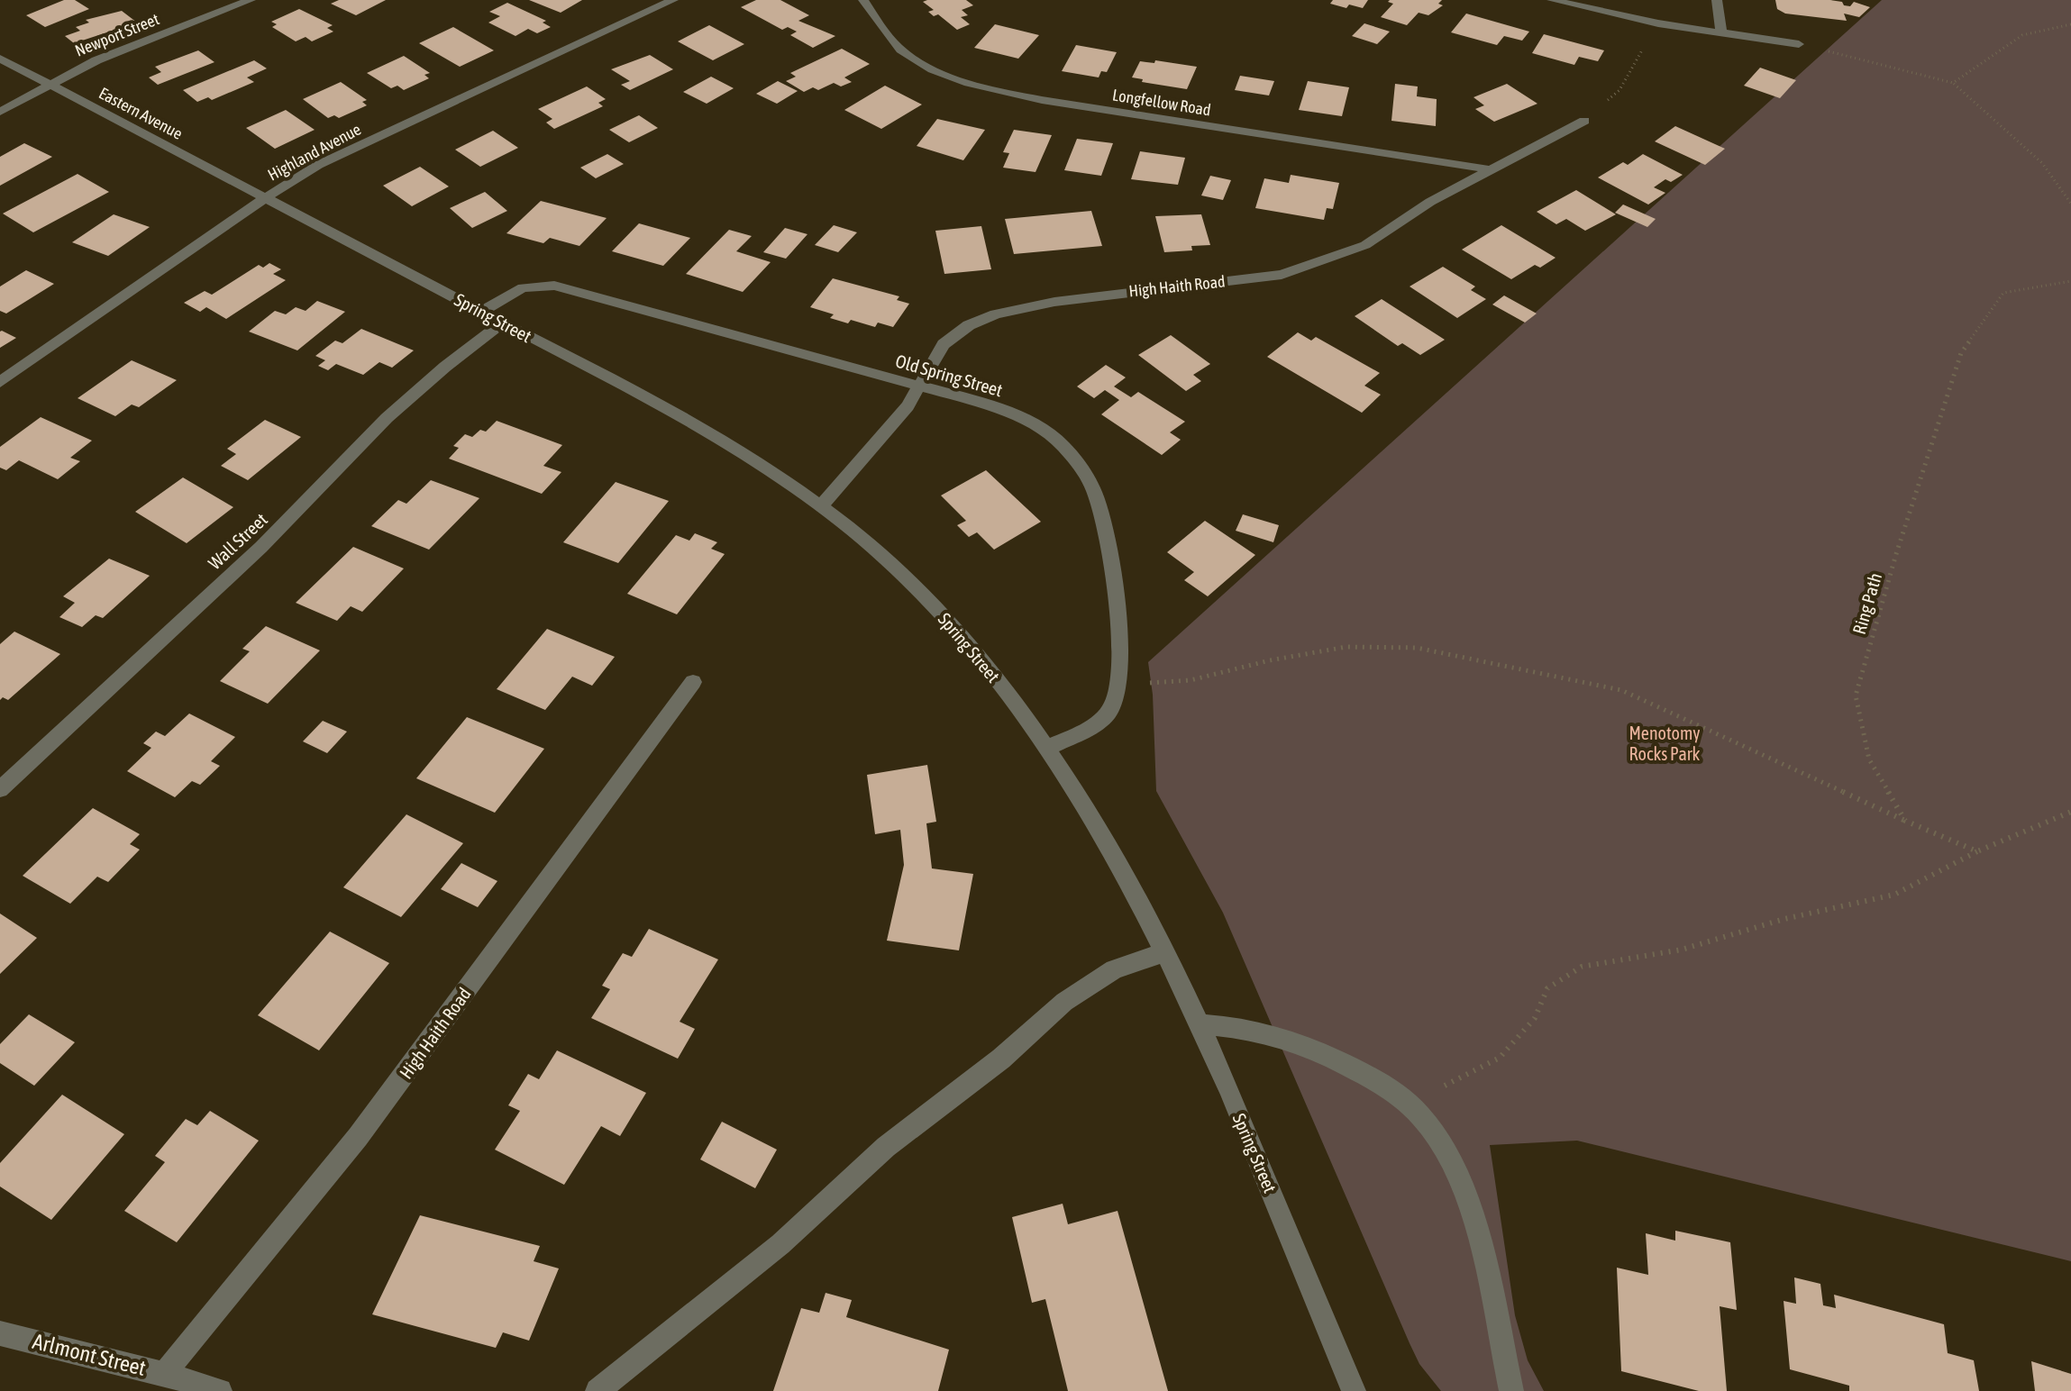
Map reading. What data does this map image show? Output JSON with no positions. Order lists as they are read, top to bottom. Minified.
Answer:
{"streets":{"street":["Newport Street","Longfellow Road","Eastern Avenue","Highland Avenue","High Haith Road","Spring Street","Old Spring Street","Wall Street","Arlmont Street"],"path":["Ring Path"]},"crossings":[["Newport Street","Eastern Avenue"],["Longfellow Road","High Haith Road"],["Eastern Avenue","Highland Avenue"],["Eastern Avenue","Spring Street"],["Highland Avenue","Spring Street"],["High Haith Road","Spring Street"],["High Haith Road","Old Spring Street"],["High Haith Road","Arlmont Street"],["Spring Street","Old Spring Street"],["Spring Street","Wall Street"]],"parks":["Menotomy Rocks Park"]}
